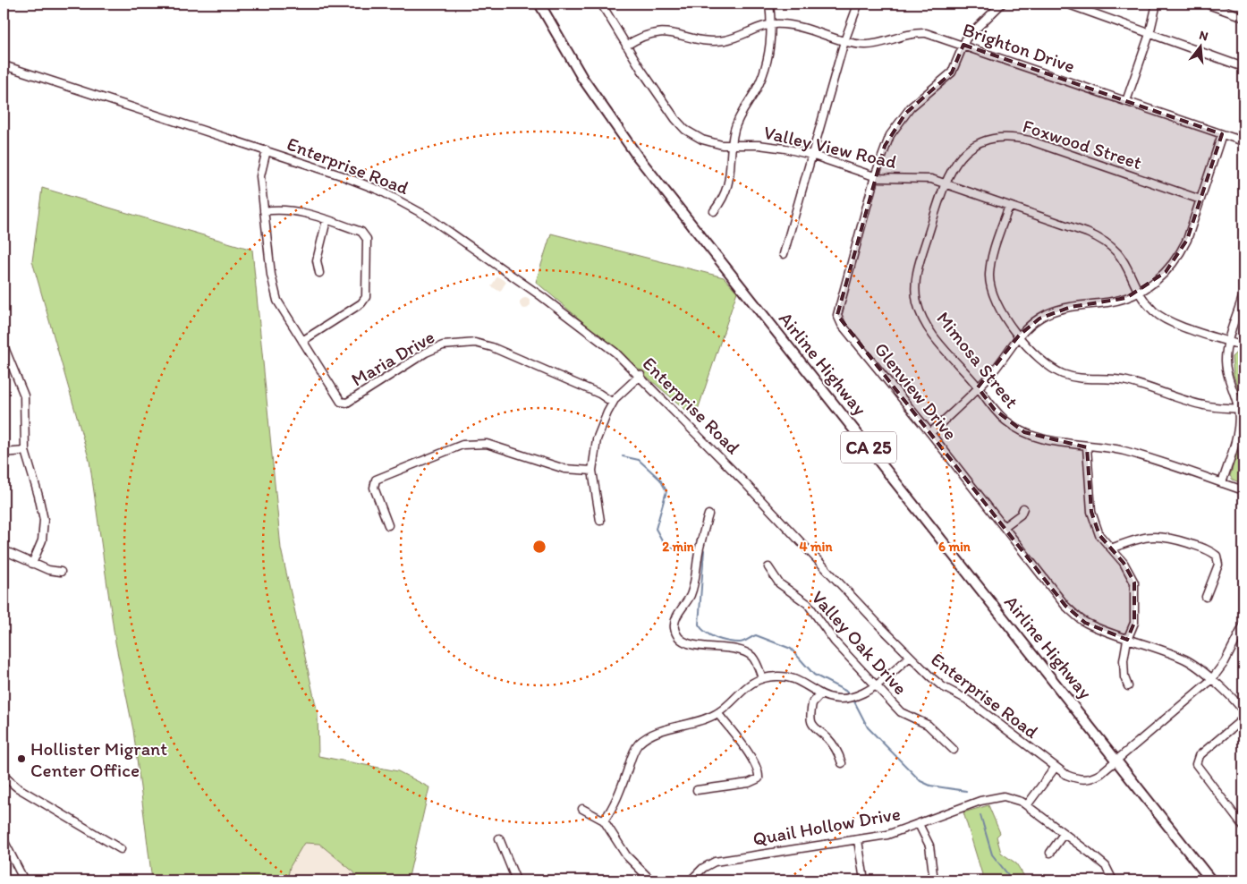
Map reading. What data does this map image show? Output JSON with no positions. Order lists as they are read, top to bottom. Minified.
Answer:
{"streets":{"main road":["Airline Highway","CA 25"],"street":["Brighton Drive","Foxwood Street","Valley View Road","Enterprise Road","Maria Drive","Mimosa Street","Glenview Drive","Valley Oak Drive","Quail Hollow Drive"]},"crossings":[["Brighton Drive","Valley View Road"],["Brighton Drive","Glenview Drive"],["Foxwood Street","Valley View Road"],["Foxwood Street","Mimosa Street"],["Valley View Road","Mimosa Street"],["Valley View Road","Glenview Drive"],["Enterprise Road","Maria Drive"],["Enterprise Road","Airline Highway"],["Enterprise Road","Glenview Drive"]],"places":["Hollister Migrant Center Office"],"north":"top","rings":["2 min","4 min","6 min"]}
